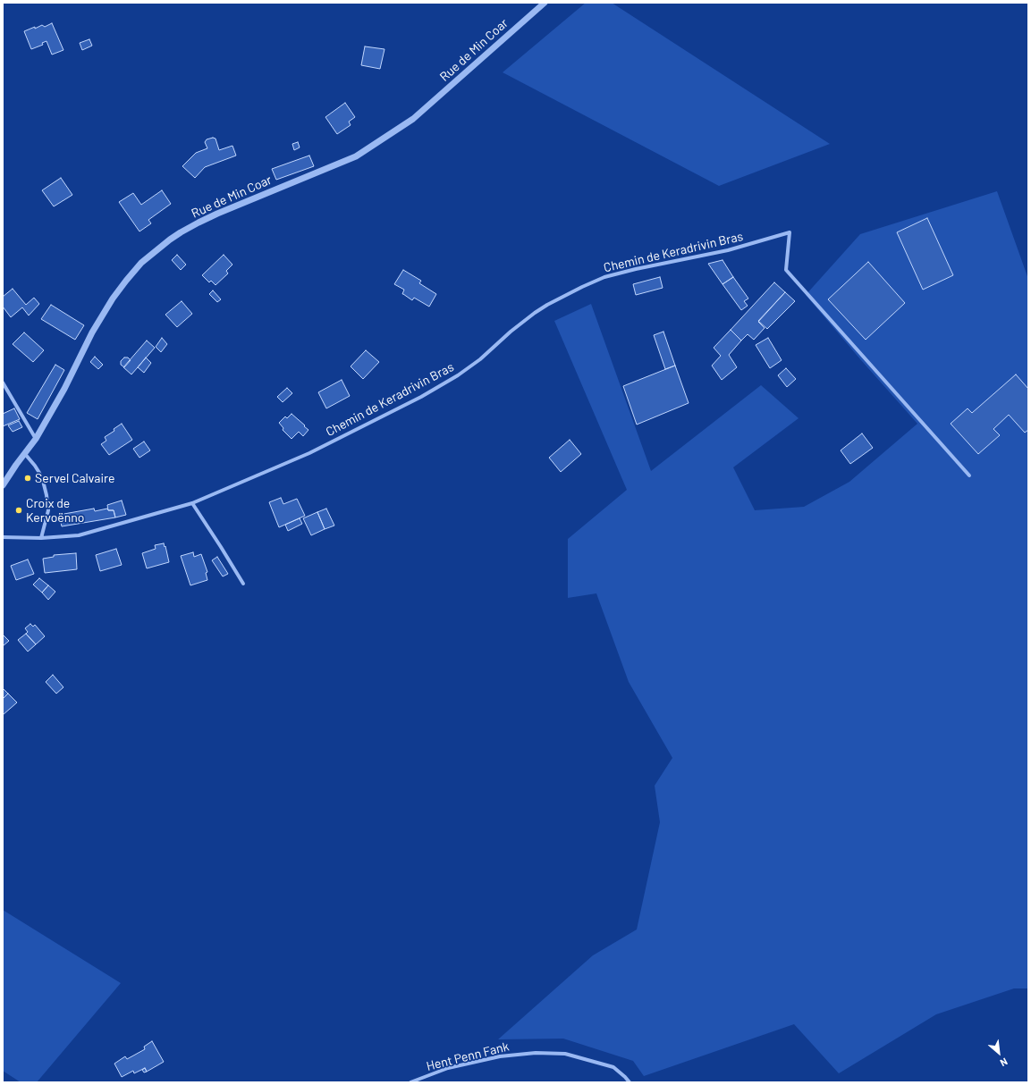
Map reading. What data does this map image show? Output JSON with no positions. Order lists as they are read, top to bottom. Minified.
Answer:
{"streets":{"street":["Rue de Min Coar","Chemin de Keradrivin Bras","Hent Penn Fank"]},"places":["Servel Calvaire","Croix de Kervoënno"],"north":"bottom right"}
